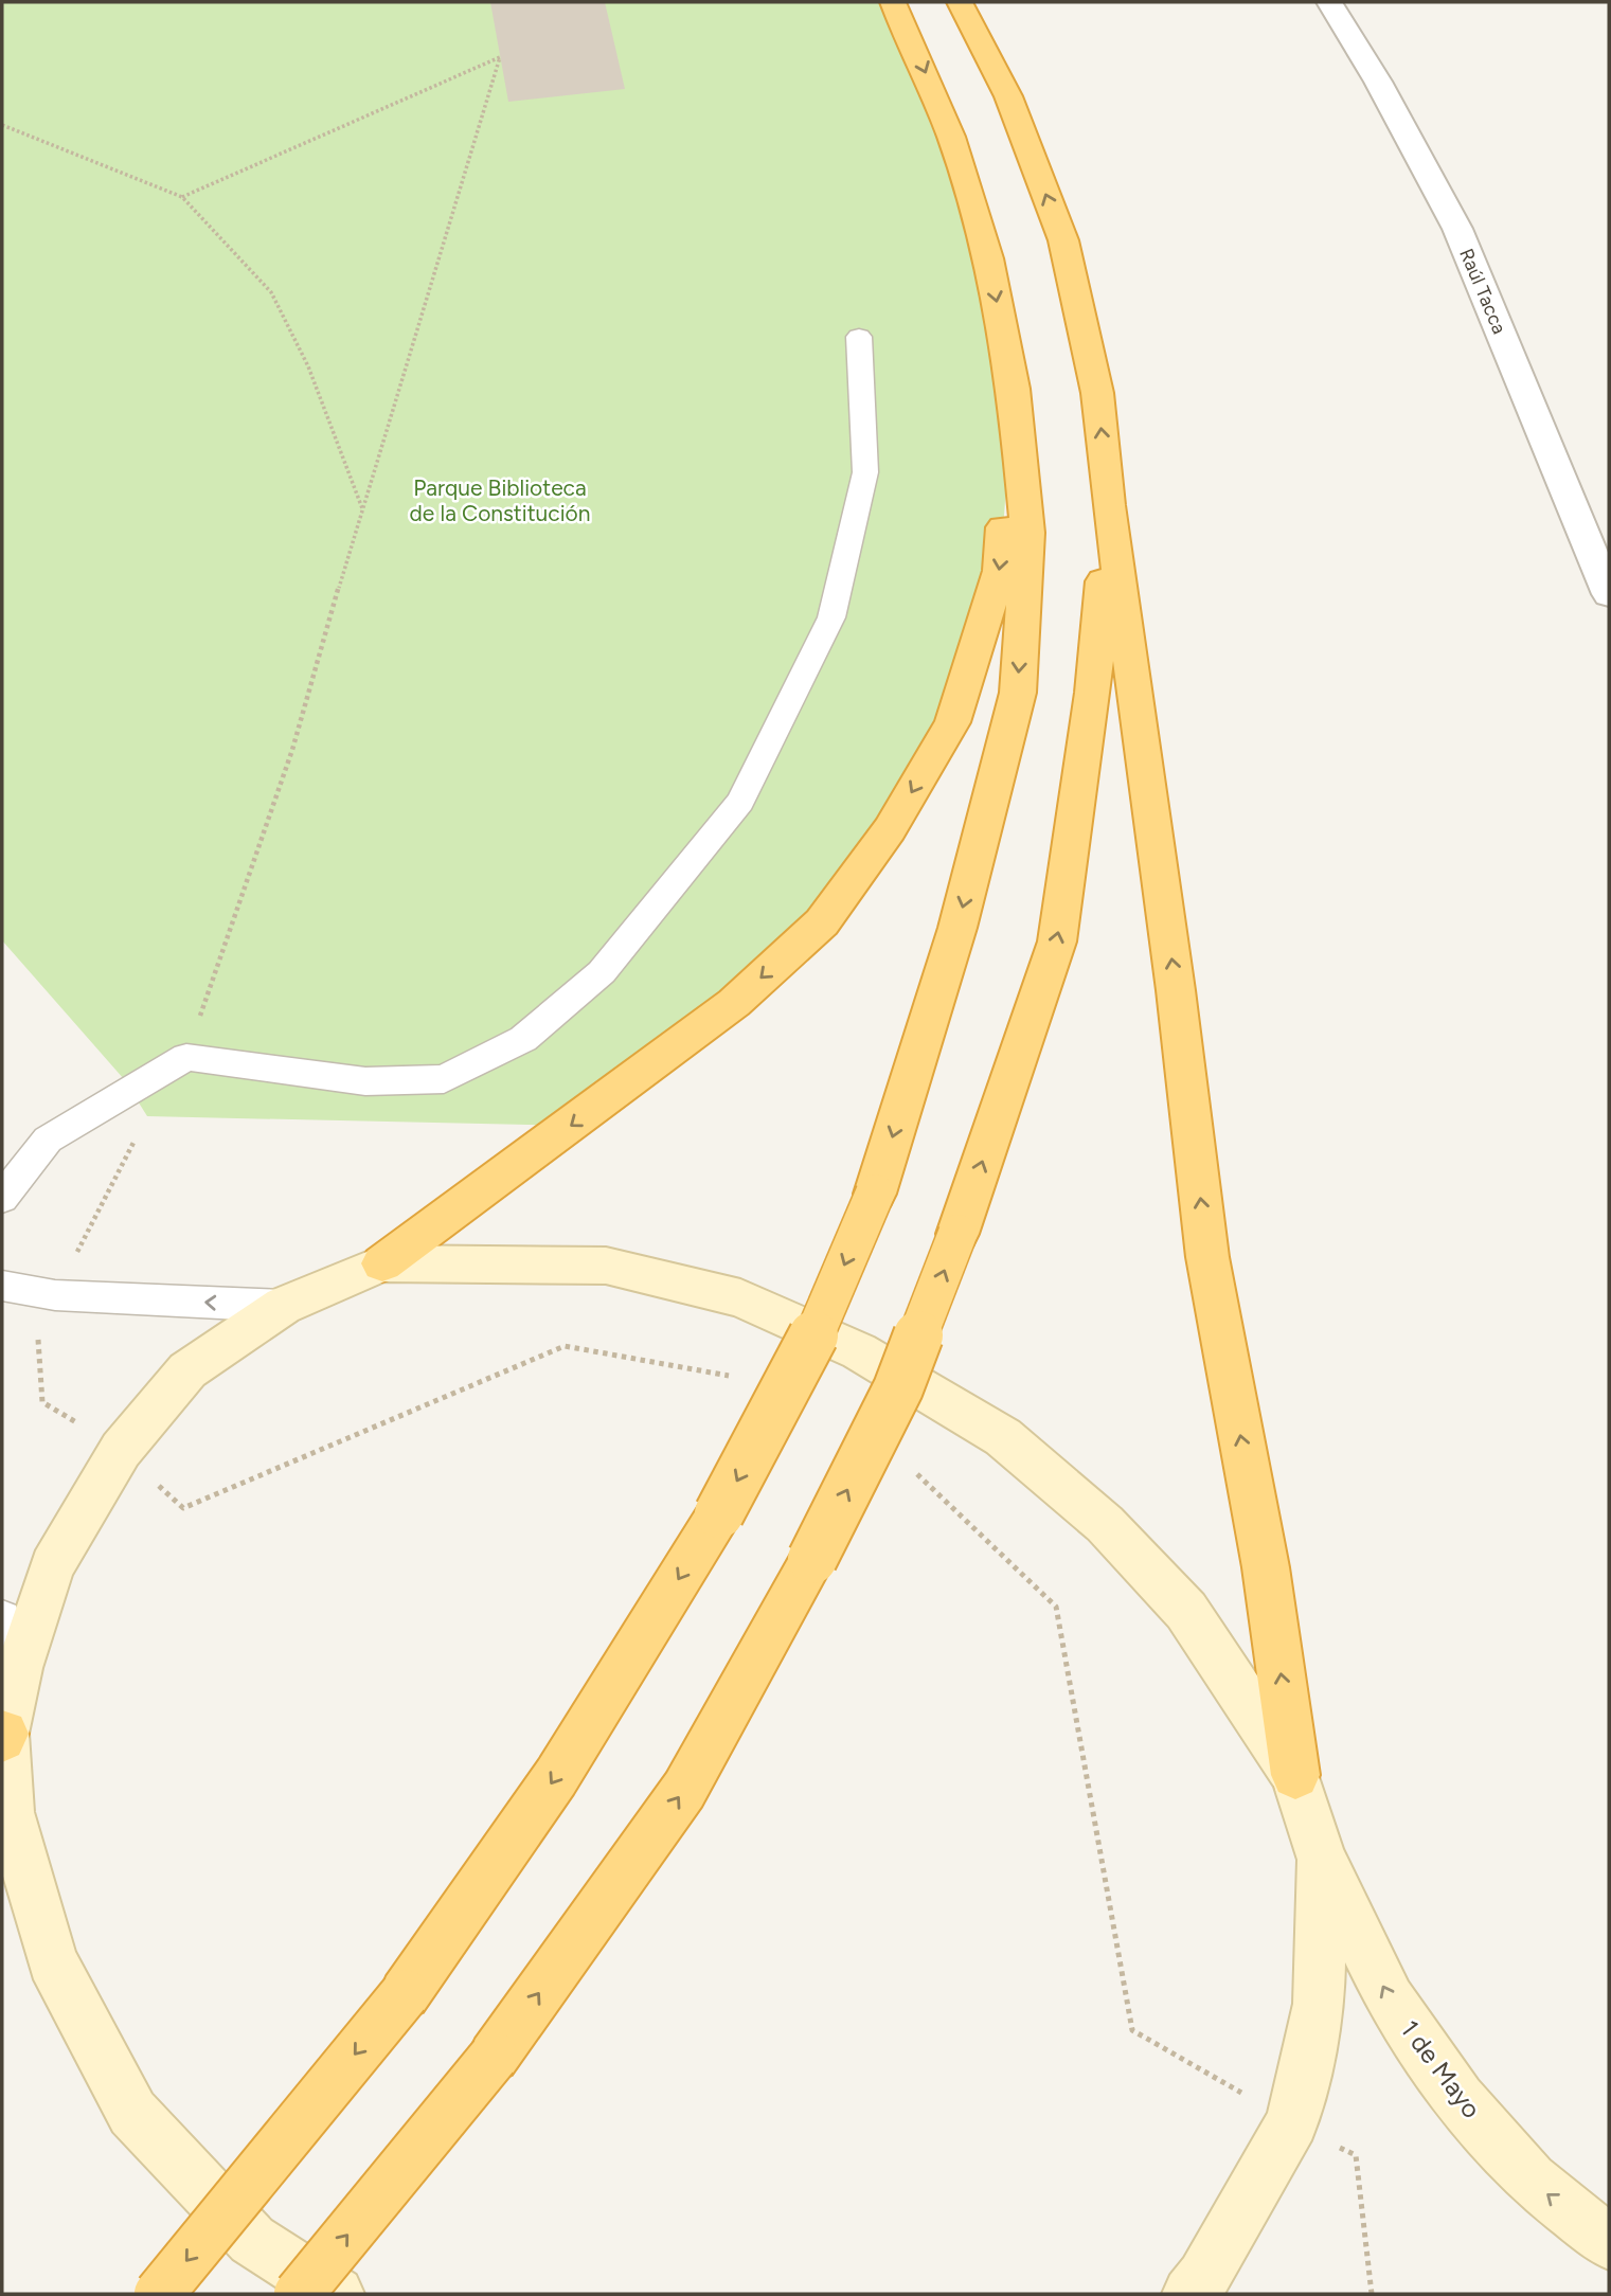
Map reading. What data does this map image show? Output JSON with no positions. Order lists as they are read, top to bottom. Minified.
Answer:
{"streets":{"main road":["1 de Mayo"],"street":["Raúl Tacca"]},"one_way":["1 de Mayo"],"parks":["Parque Biblioteca de la Constitución"]}
